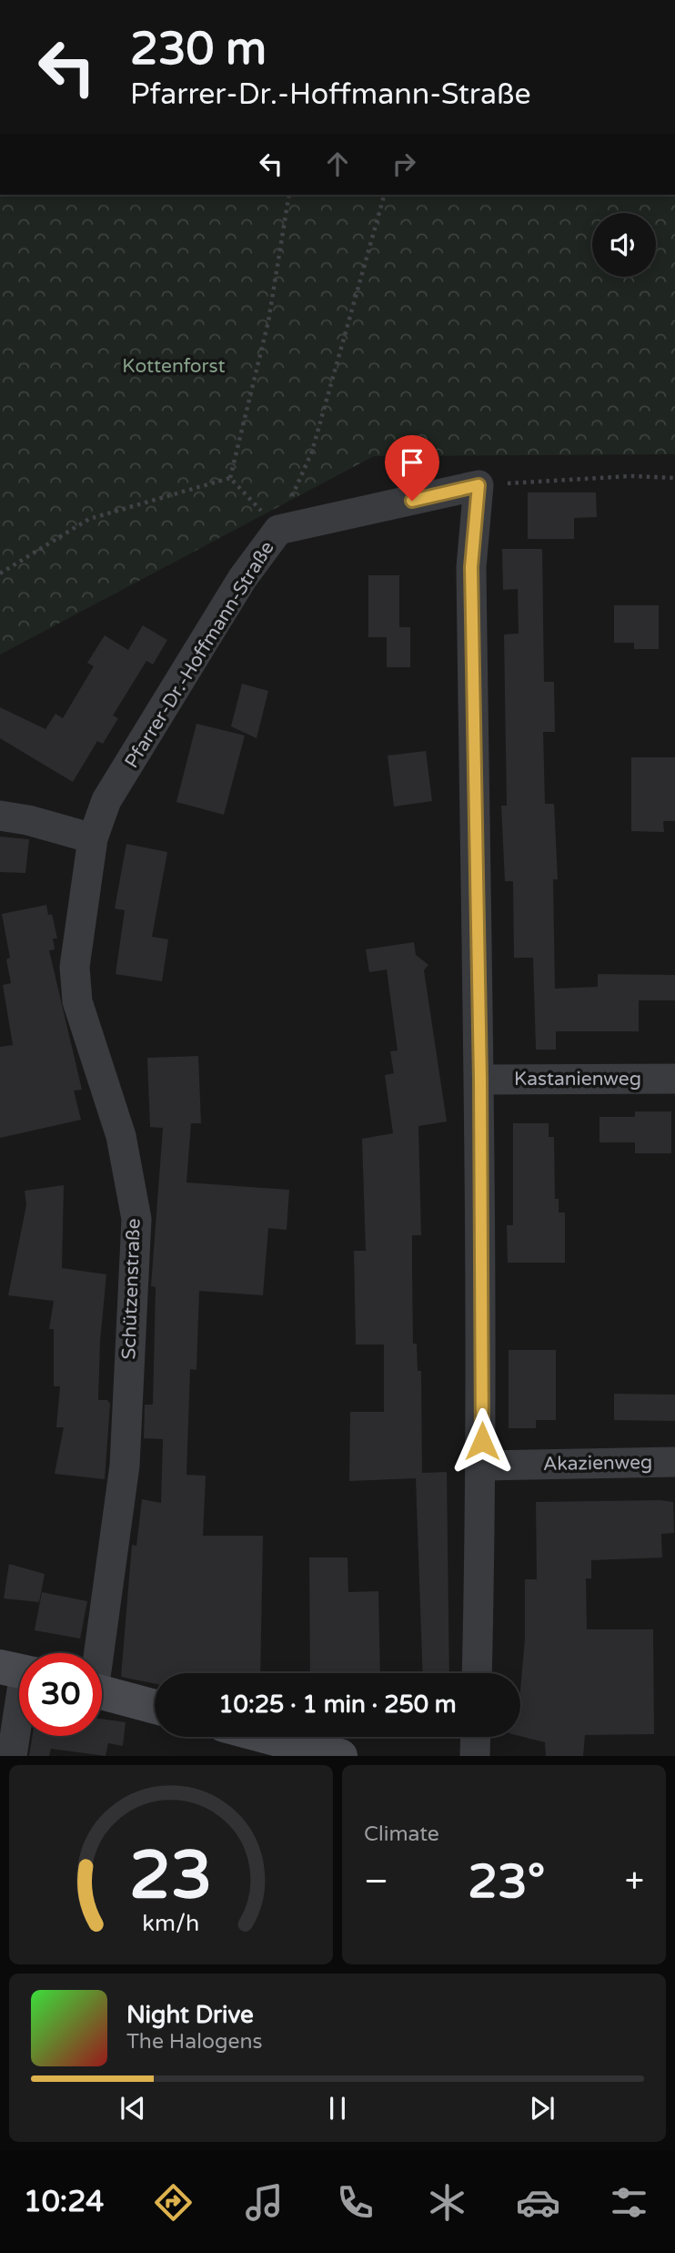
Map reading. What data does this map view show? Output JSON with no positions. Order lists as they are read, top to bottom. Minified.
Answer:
{"streets":{"street":["Pfarrer-Dr.-Hoffmann-Straße","Kastanienweg","Schützenstraße","Akazienweg"]},"crossings":[["Pfarrer-Dr.-Hoffmann-Straße","Schützenstraße"]],"parks":["Kottenforst"],"page":{"turn":["230 m","Pfarrer-Dr.-Hoffmann-Straße"],"limit":"30","trip":"10:25 · 1 min · 250 m","tile":"Climate","heat":["−","23°","+"],"song":["Night Drive","The Halogens"],"tabs":"10:24","gauge":["23","km/h"]}}
